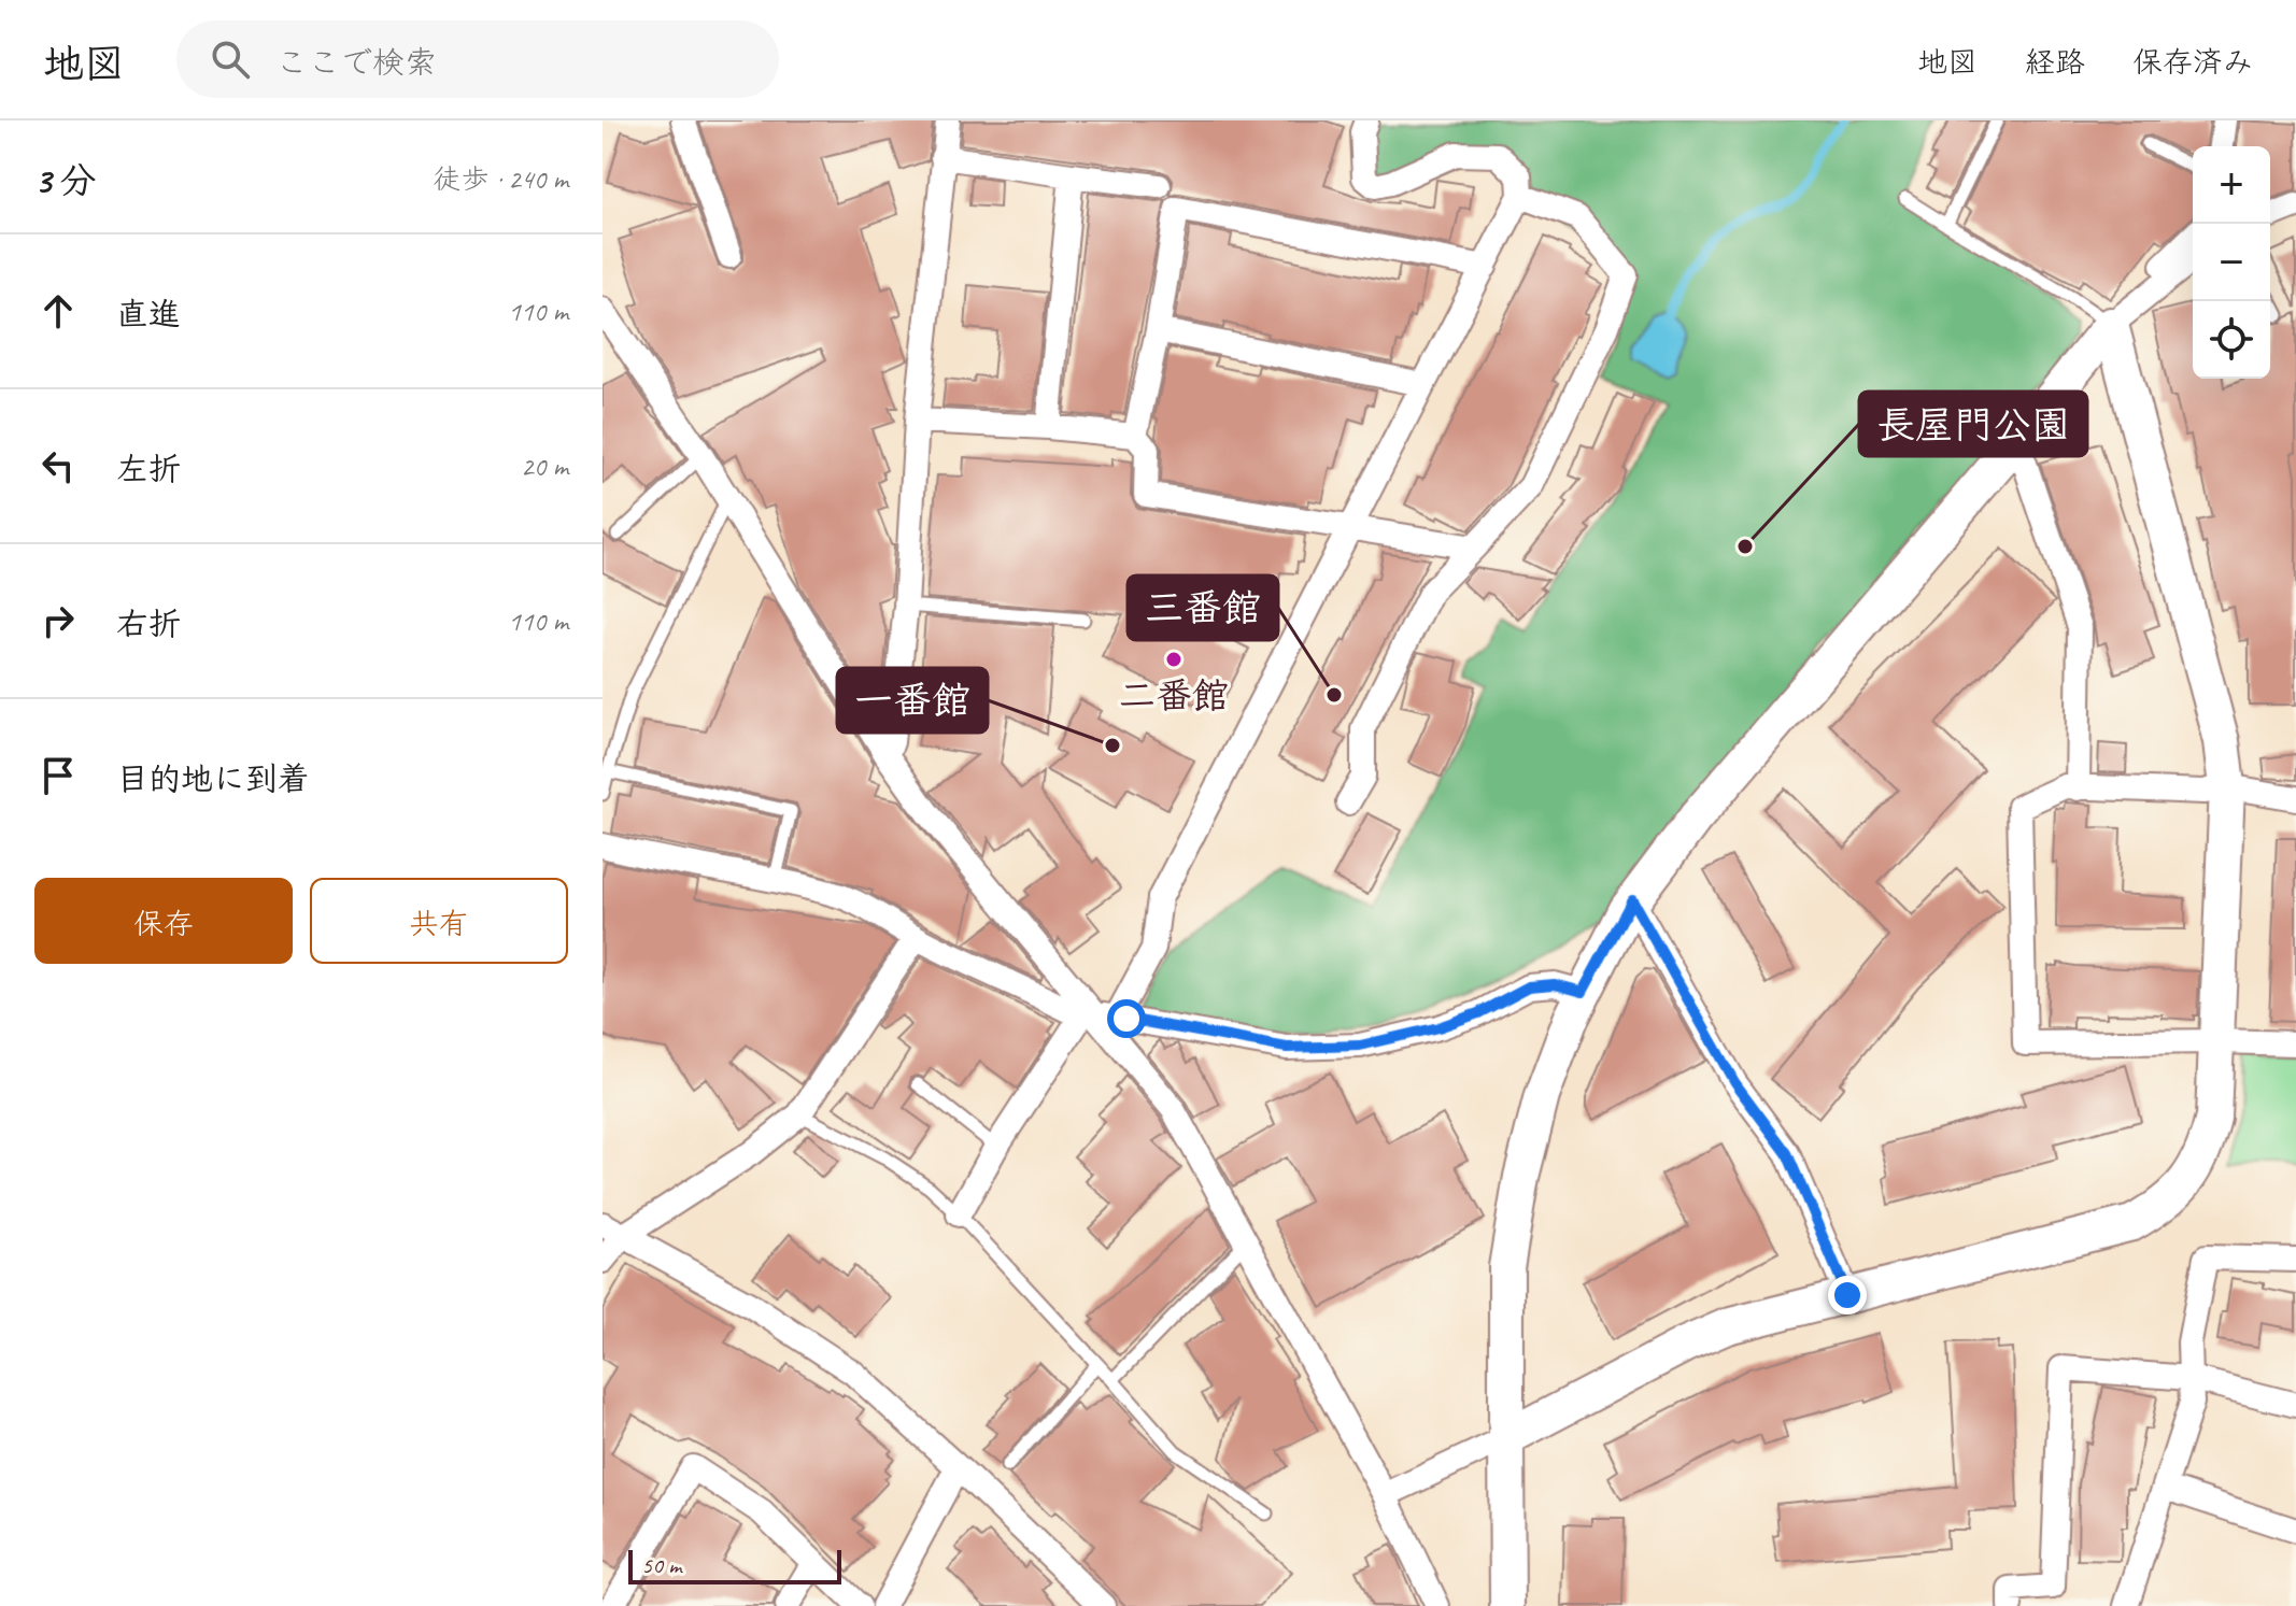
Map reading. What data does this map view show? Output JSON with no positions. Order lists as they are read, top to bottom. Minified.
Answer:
{"places":["長屋門公園","二番館","三番館","一番館"],"scale_bar":"50 m","page":{"header":"地図","search":"ここで検索","nav":["地図","経路","保存済み"],"heading":["3 分","徒歩 · 240 m"],"map_buttons":["+","−"],"list":[["直進","110 m"],["左折","20 m"],["右折","110 m"],"目的地に到着"],"buttons":["保存","共有"],"scale":"50 m"}}
